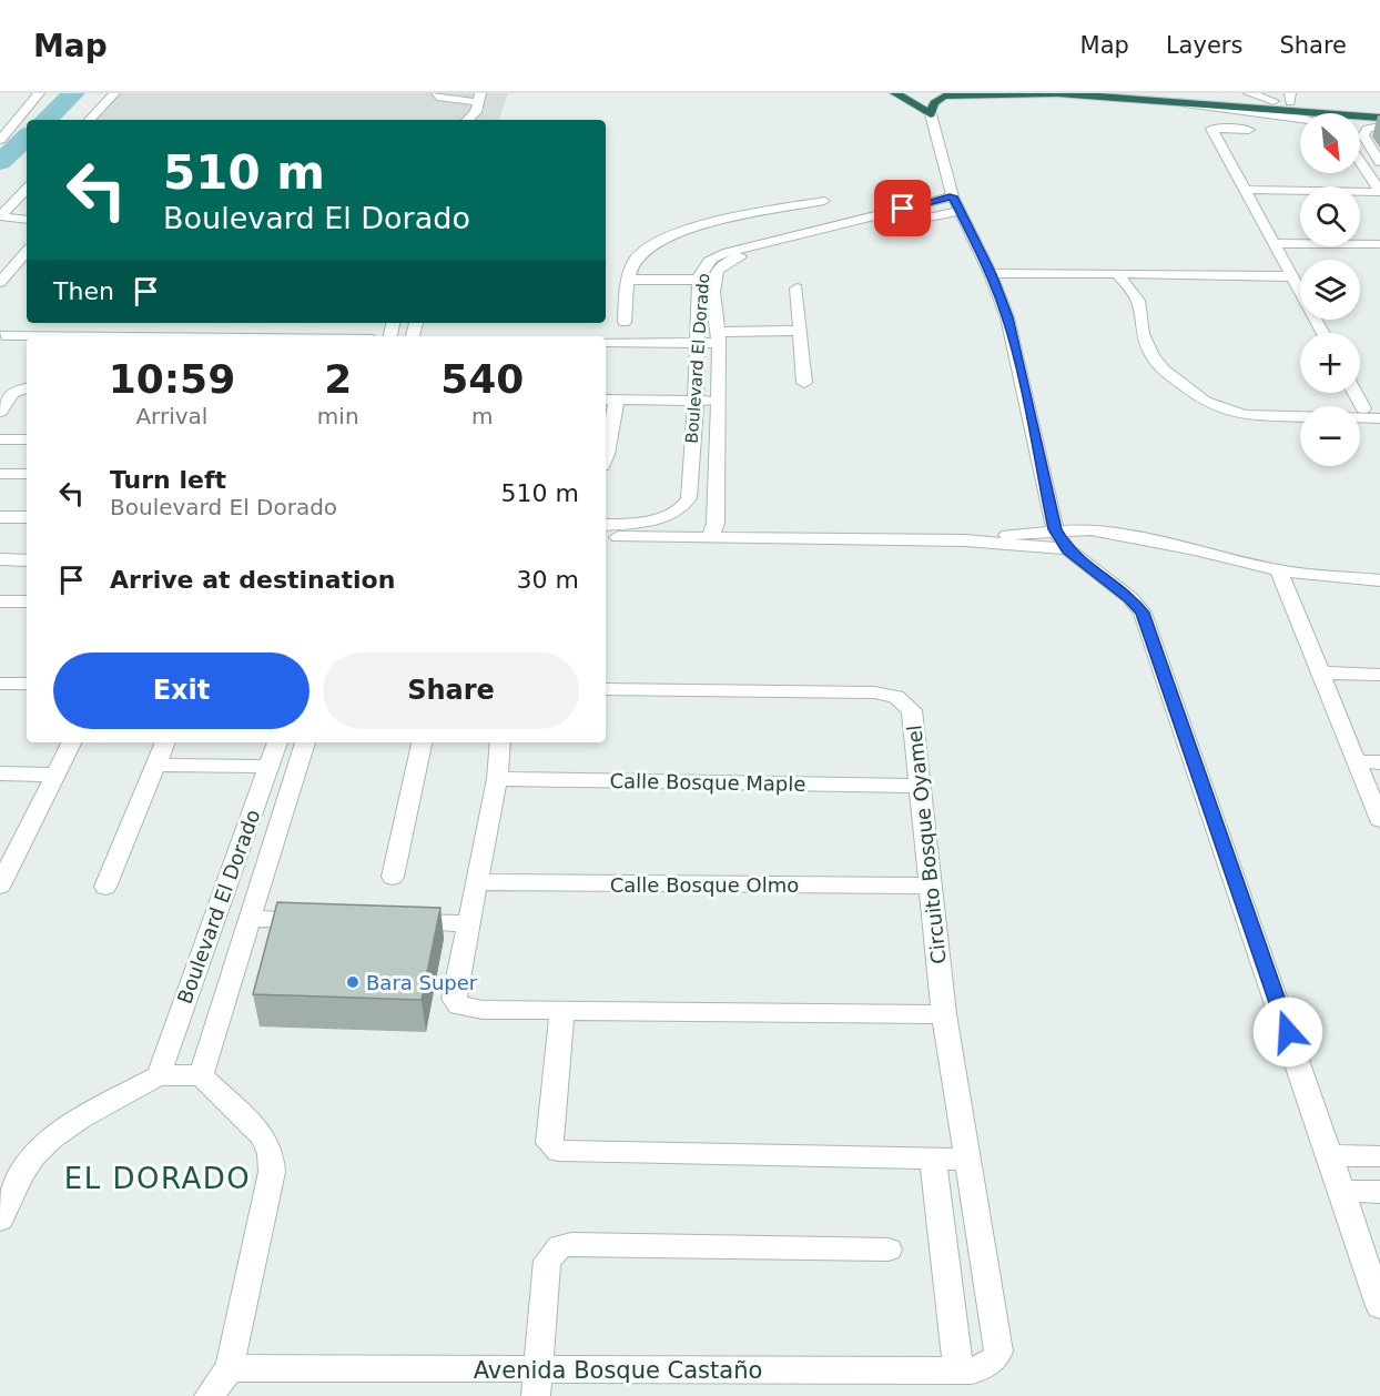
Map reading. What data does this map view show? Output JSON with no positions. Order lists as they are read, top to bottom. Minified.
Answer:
{"streets":{"street":["Boulevard El Dorado","Calle Bosque Maple","Circuito Bosque Oyamel","Calle Bosque Olmo","Avenida Bosque Castaño"]},"crossings":[["Calle Bosque Maple","Circuito Bosque Oyamel"],["Circuito Bosque Oyamel","Calle Bosque Olmo"],["Circuito Bosque Oyamel","Avenida Bosque Castaño"]],"districts":["EL DORADO"],"places":["Bara Super"],"north":"bottom right","page":{"header":"Map","nav":["Map","Layers","Share"],"map_buttons":["+","−"],"turn":["510 m","Boulevard El Dorado"],"then":"Then","eta":["10:59","Arrival","2","min","540","m"],"list":[{"name":"Turn left","note":"Boulevard El Dorado","value":"510 m"},{"name":"Arrive at destination","value":"30 m"}],"buttons":["Exit","Share"]}}
